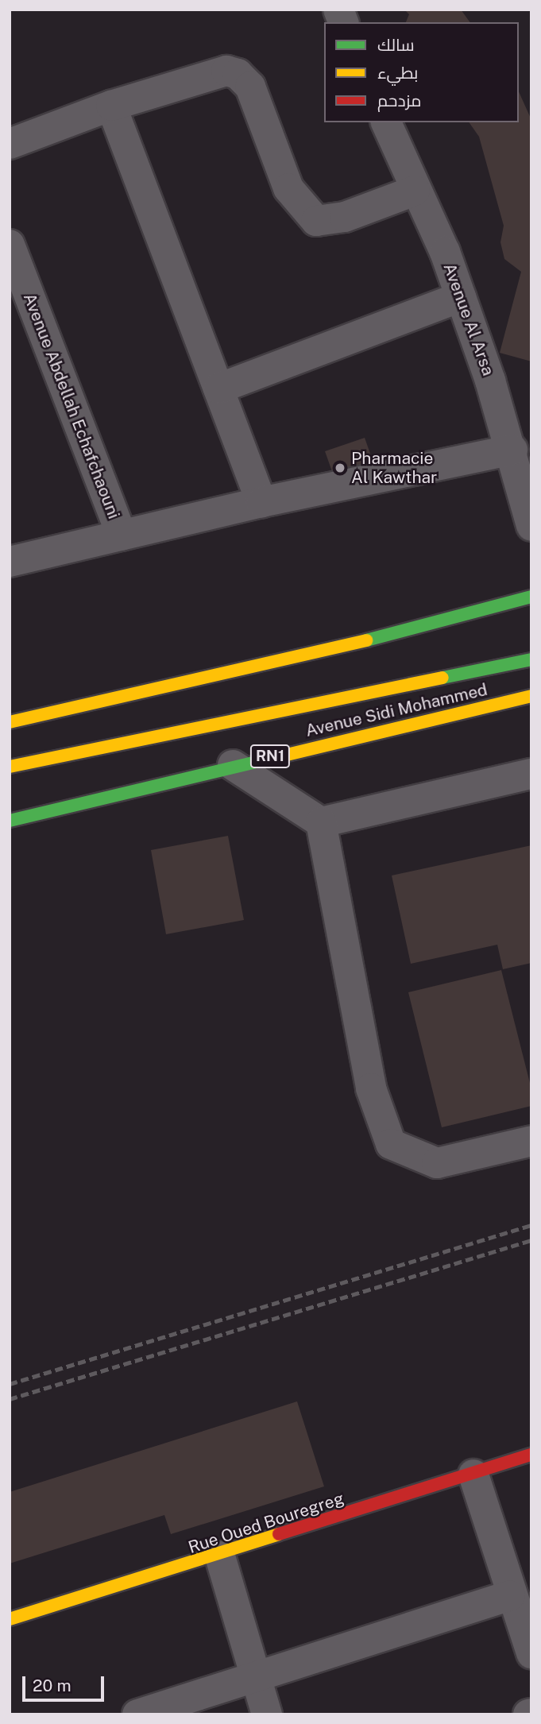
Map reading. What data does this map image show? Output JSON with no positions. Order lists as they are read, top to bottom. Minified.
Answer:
{"streets":{"street":["Avenue Al Arsa","Avenue Abdellah Echafchaouni","Avenue Sidi Mohammed","RN1","Rue Oued Bouregreg"]},"places":["Pharmacie Al Kawthar"],"legend":["سالك","بطيء","مزدحم"],"scale_bar":"20 m"}
